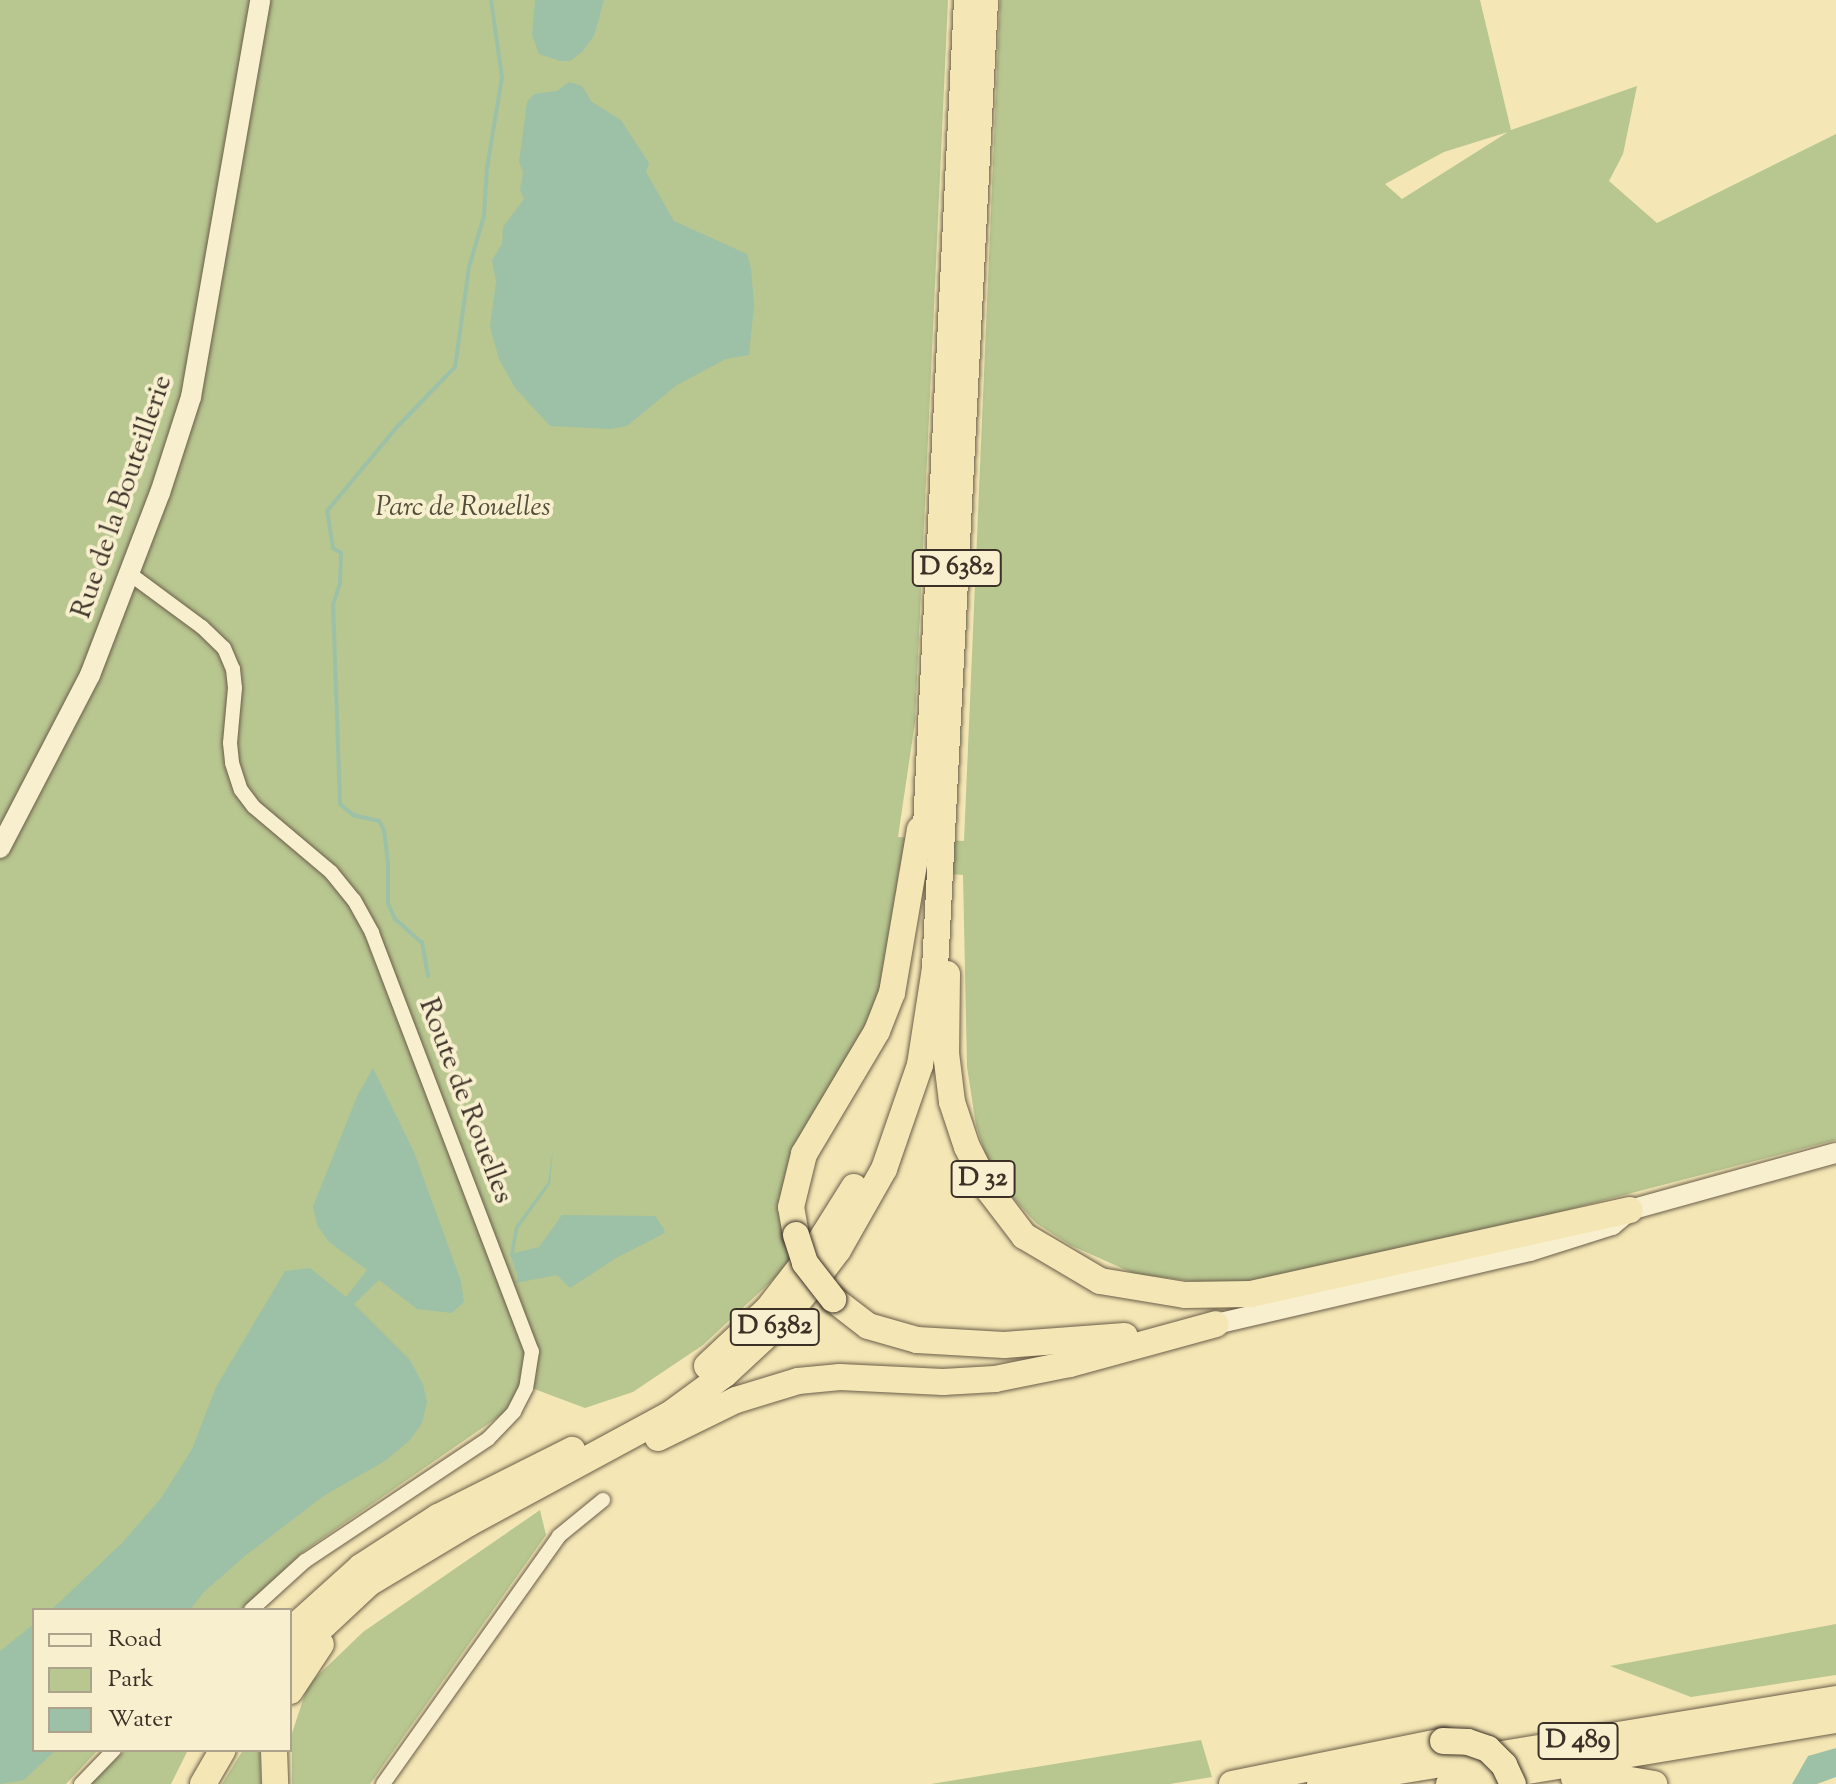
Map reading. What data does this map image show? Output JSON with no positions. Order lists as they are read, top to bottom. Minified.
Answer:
{"streets":{"highway":["D 6382","D 32","D 489"],"street":["Rue de la Bouteillerie","Route de Rouelles"]},"crossings":[["Rue de la Bouteillerie","Route de Rouelles"],["D 6382","D 32"]],"parks":["Parc de Rouelles"],"legend":["Road","Park","Water"]}
